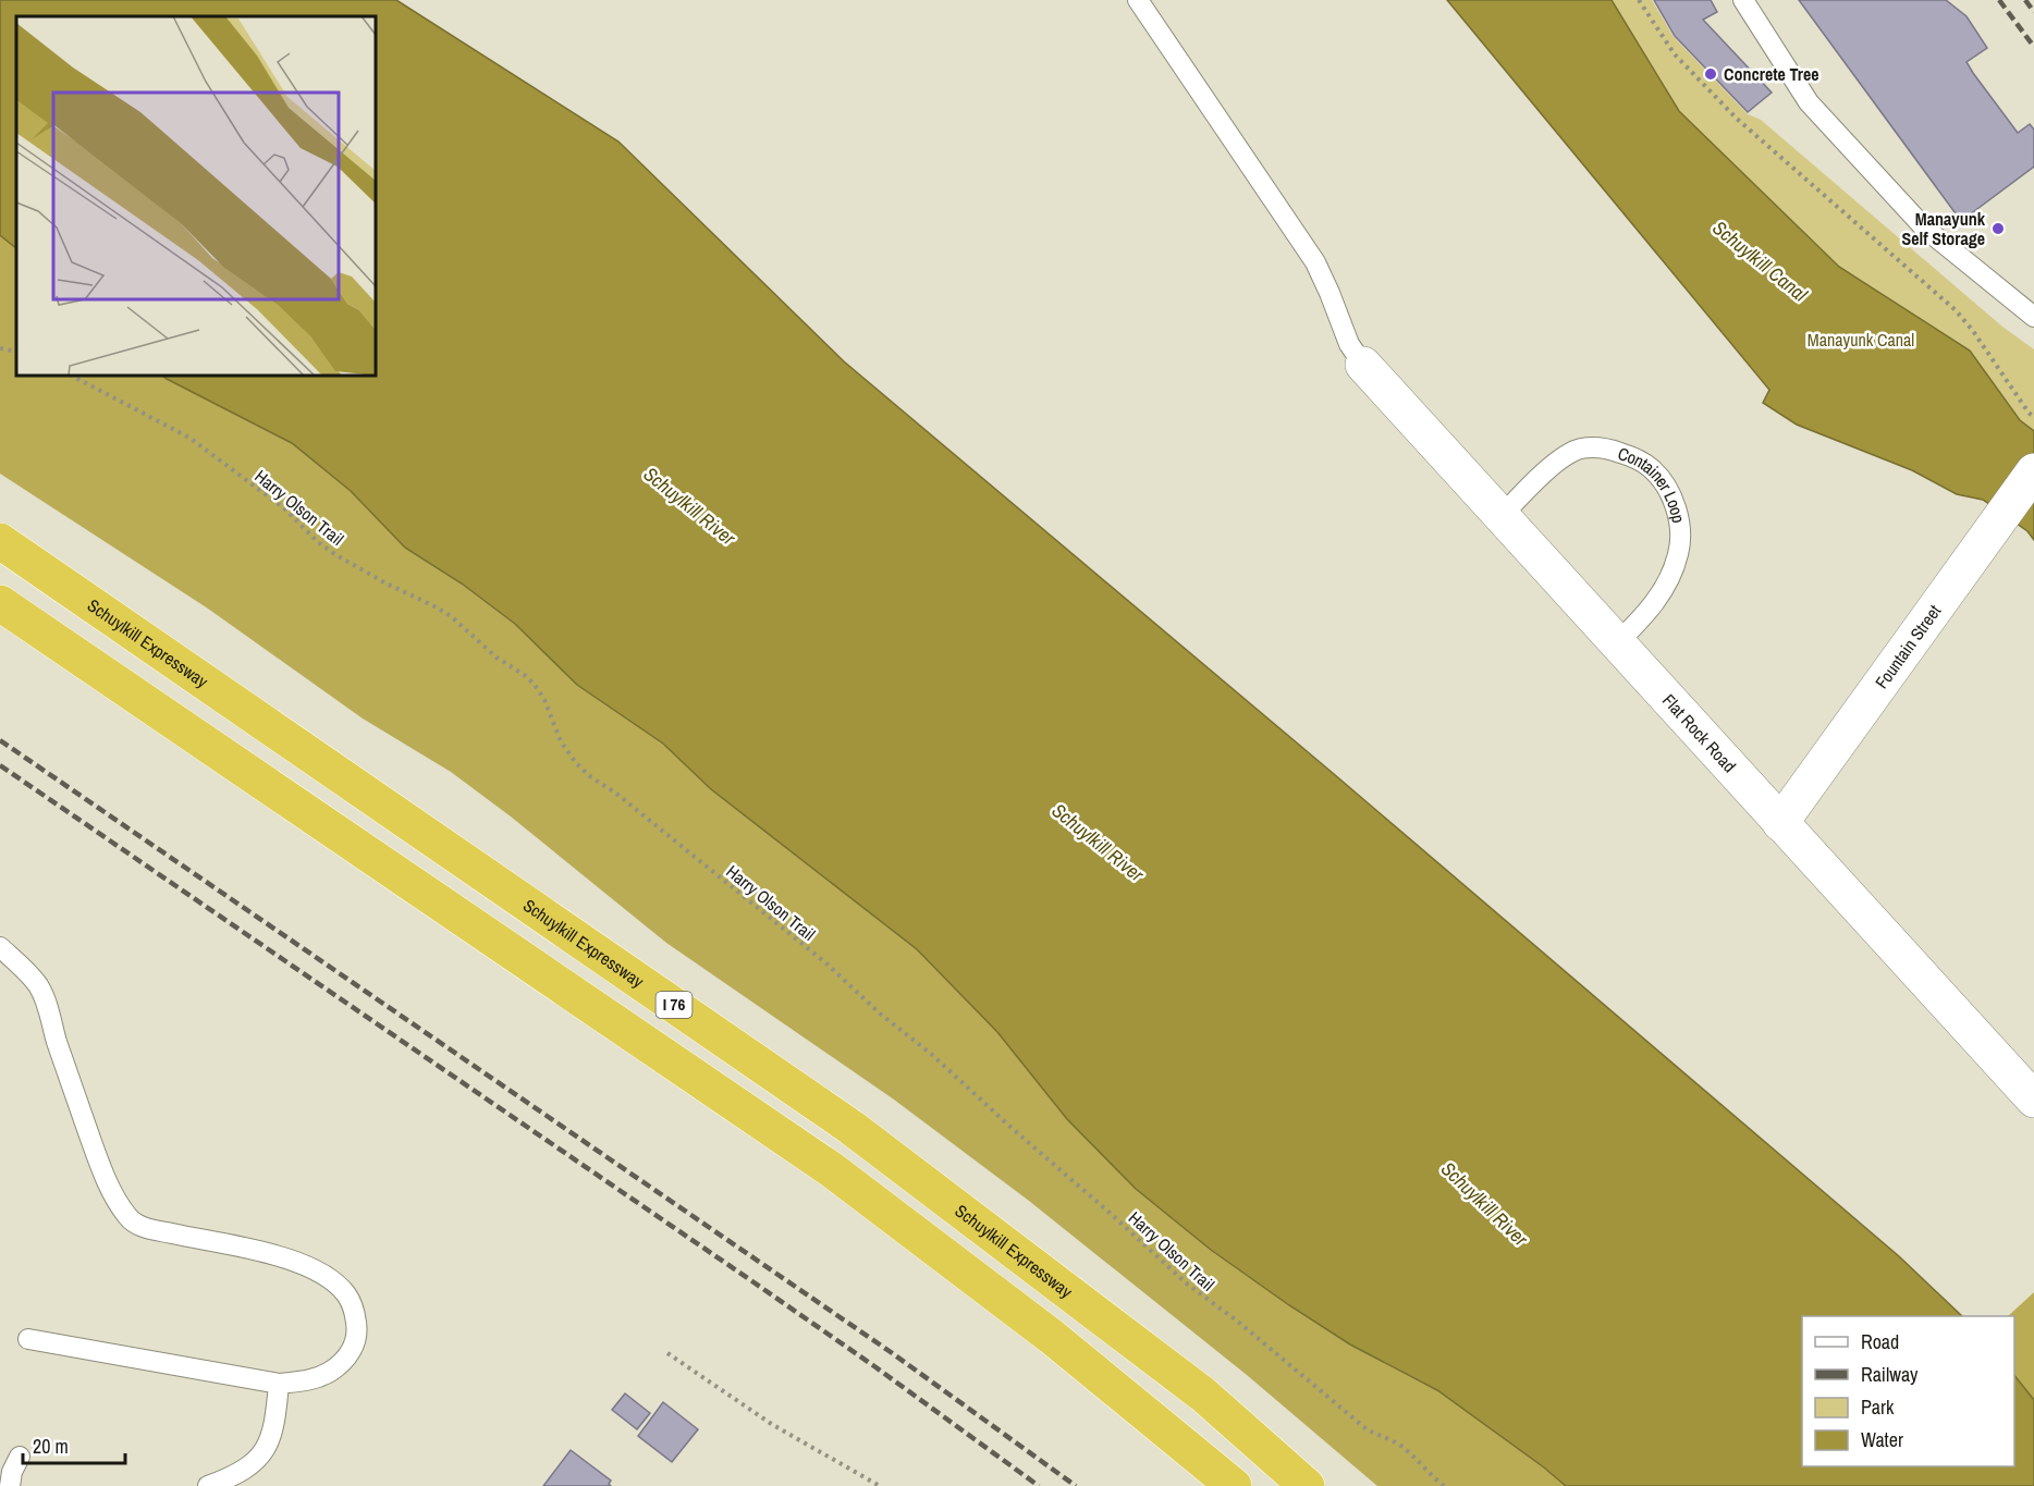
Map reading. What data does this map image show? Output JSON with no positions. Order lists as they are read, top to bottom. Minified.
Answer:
{"streets":{"highway":["Schuylkill Expressway","I 76"],"street":["Fountain Street","Flat Rock Road"],"lane":["Container Loop"],"path":["Harry Olson Trail"]},"crossings":[["Container Loop","Flat Rock Road"],["Fountain Street","Flat Rock Road"]],"water":["Schuylkill Canal","Schuylkill River"],"parks":["Manayunk Canal"],"places":["Concrete Tree","Manayunk Self Storage"],"legend":["Road","Railway","Park","Water"],"scale_bar":"20 m"}
